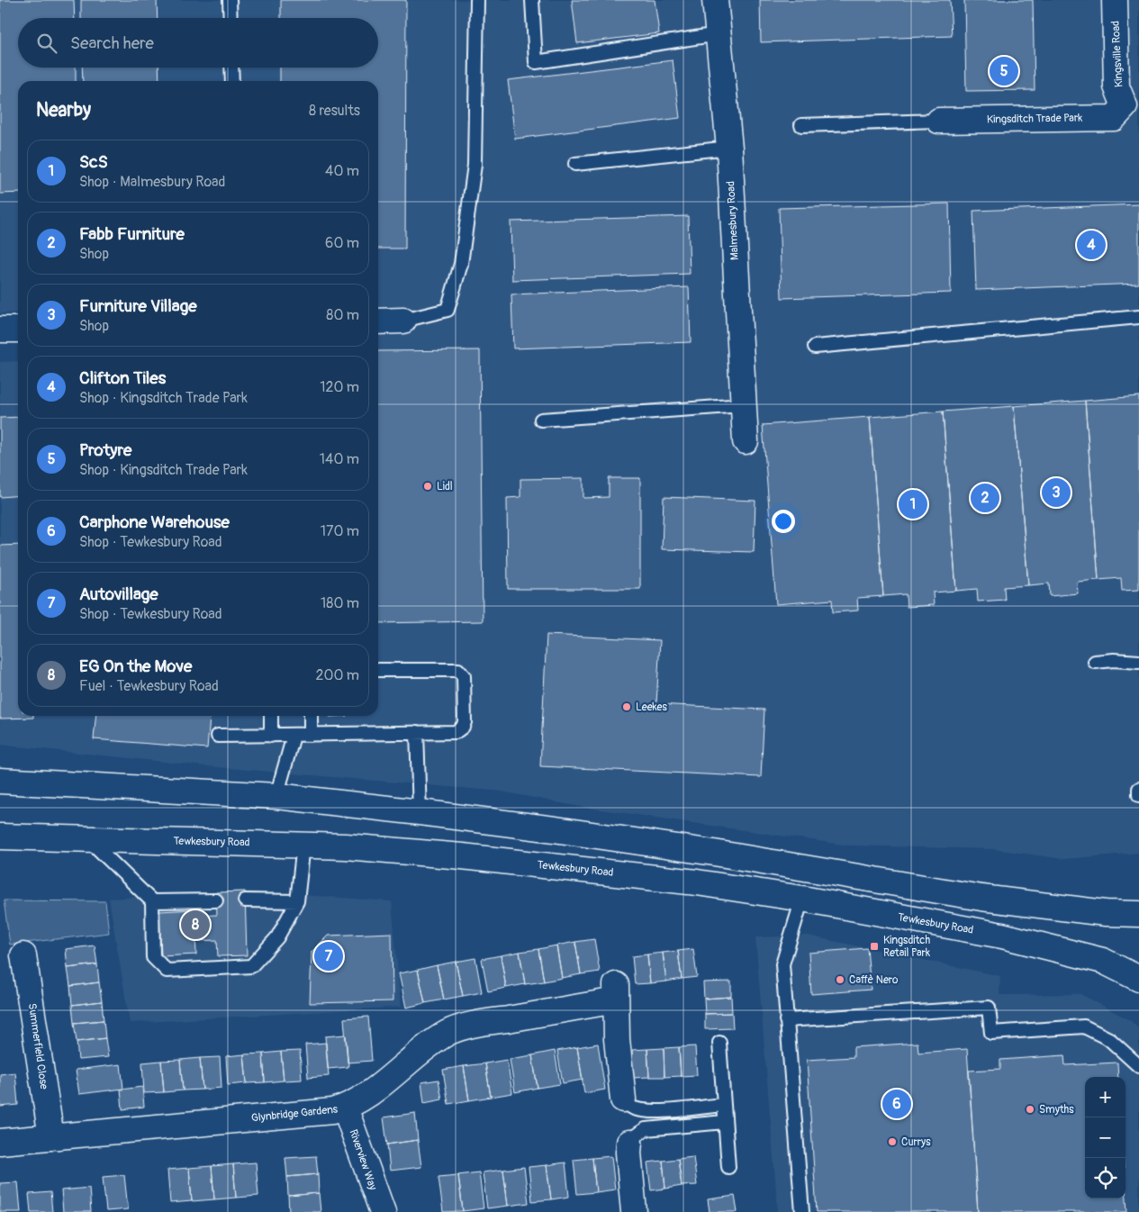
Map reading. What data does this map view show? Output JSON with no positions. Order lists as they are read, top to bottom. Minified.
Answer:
{"streets":{"main road":["Kingsville Road","Kingsditch Trade Park","Malmesbury Road","Tewkesbury Road","Summerfield Close","Glynbridge Gardens","Riverview Way"]},"crossings":[["Kingsville Road","Kingsditch Trade Park"],["Summerfield Close","Glynbridge Gardens"],["Glynbridge Gardens","Riverview Way"]],"places":{"other":["Lidl","Leekes","Caffè Nero","Smyths","Currys"],"transit":["Kingsditch Retail Park"]},"page":{"search":"Search here","pins":["5","4","3","2","1","8","7","6"],"heading":["Nearby","8 results"],"list":[{"mark":"1","name":"ScS","note":"Shop · Malmesbury Road","value":"40 m"},{"mark":"2","name":"Fabb Furniture","note":"Shop","value":"60 m"},{"mark":"3","name":"Furniture Village","note":"Shop","value":"80 m"},{"mark":"4","name":"Clifton Tiles","note":"Shop · Kingsditch Trade Park","value":"120 m"},{"mark":"5","name":"Protyre","note":"Shop · Kingsditch Trade Park","value":"140 m"},{"mark":"6","name":"Carphone Warehouse","note":"Shop · Tewkesbury Road","value":"170 m"},{"mark":"7","name":"Autovillage","note":"Shop · Tewkesbury Road","value":"180 m"},{"mark":"8","name":"EG On the Move","note":"Fuel · Tewkesbury Road","value":"200 m"}],"map_buttons":["+","−"]}}
